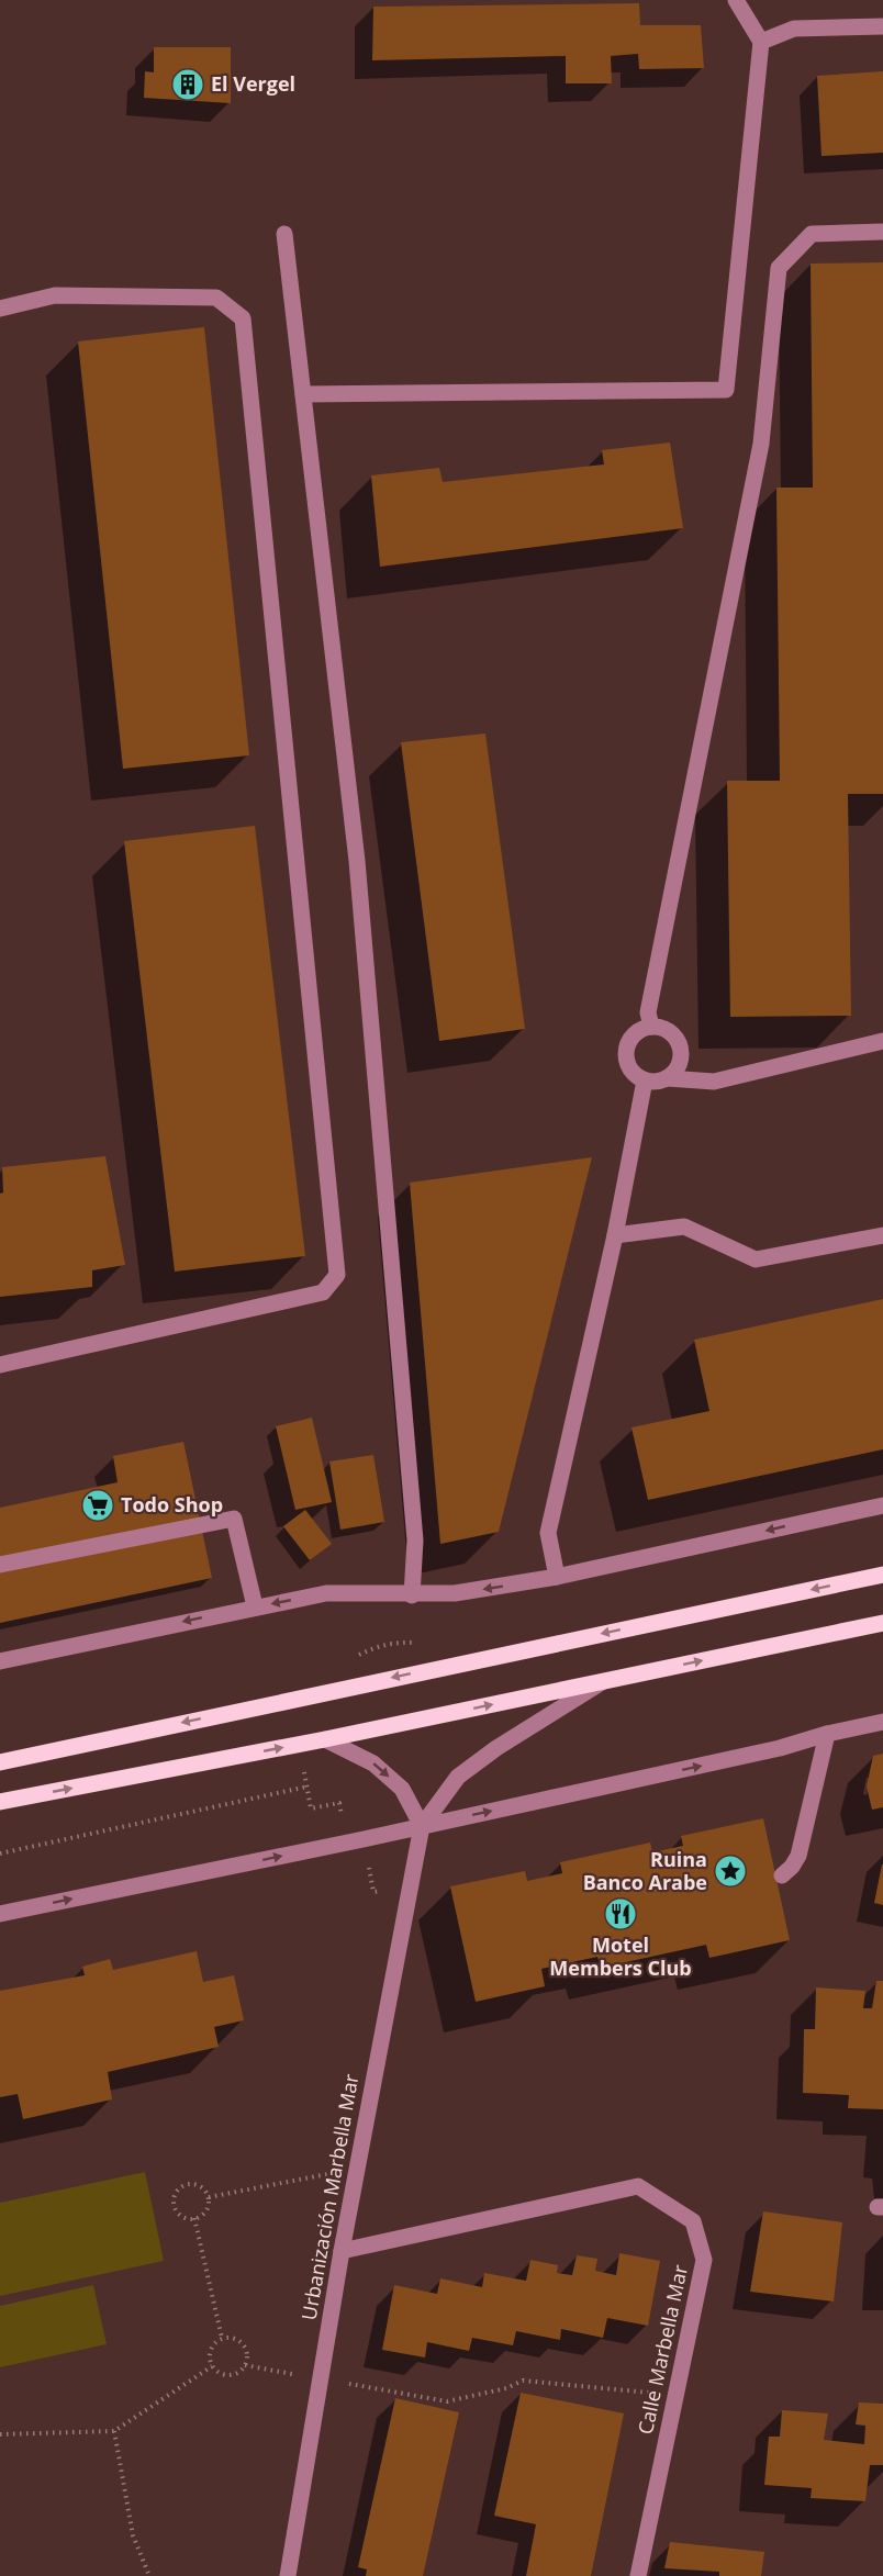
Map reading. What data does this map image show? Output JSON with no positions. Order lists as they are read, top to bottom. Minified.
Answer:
{"streets":{"street":["Urbanización Marbella Mar","Calle Marbella Mar"]},"crossings":[["Urbanización Marbella Mar","Calle Marbella Mar"]],"places":{"building":["El Vergel"],"supermarket":["Todo Shop"],"place":["Ruina Banco Arabe"],"restaurant":["Motel Members Club"]}}
